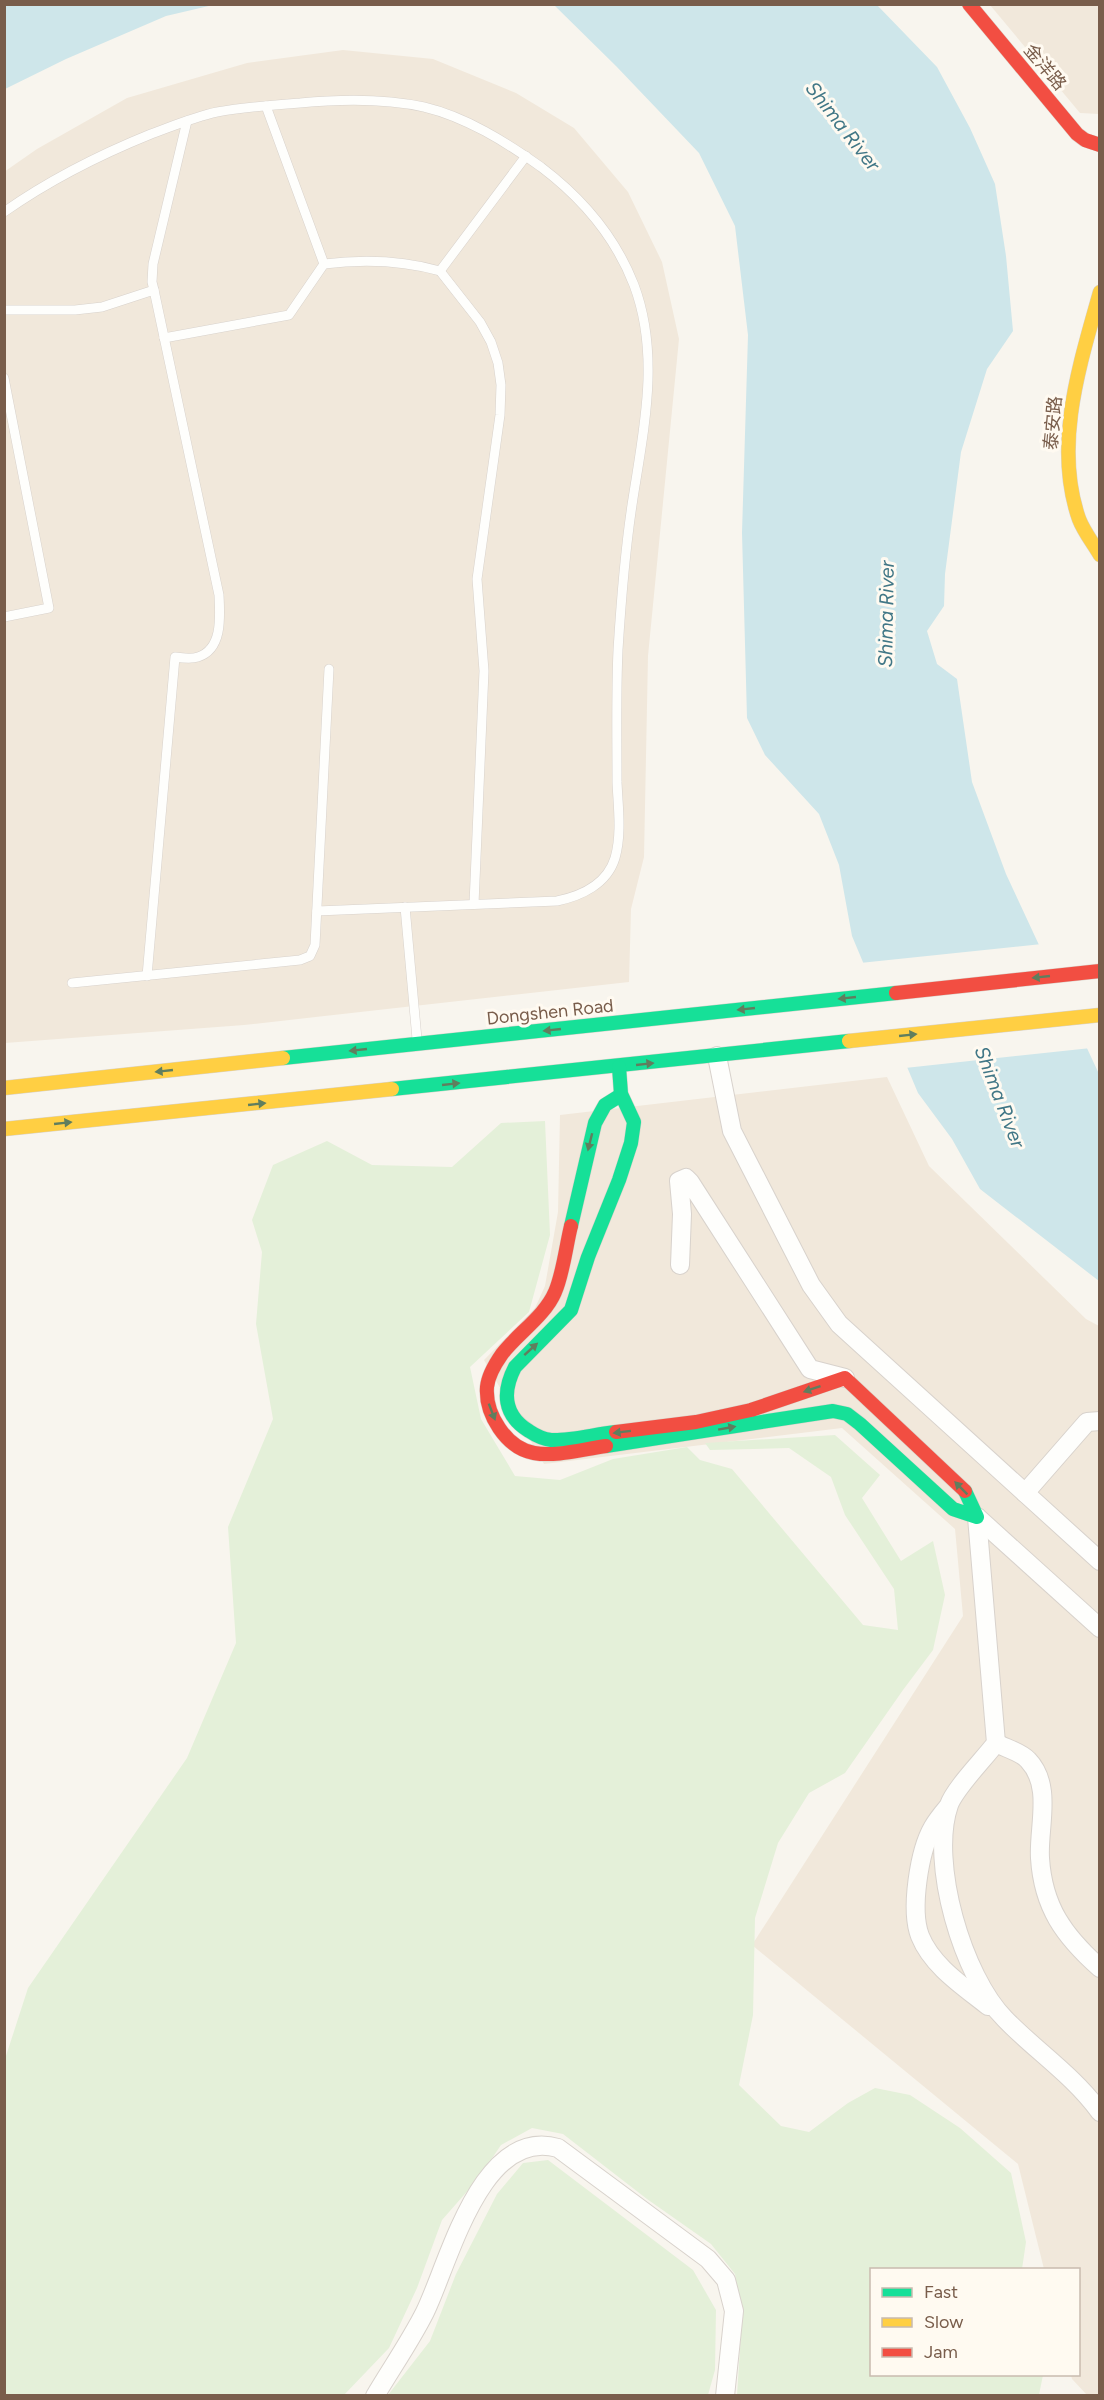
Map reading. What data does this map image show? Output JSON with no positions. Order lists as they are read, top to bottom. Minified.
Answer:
{"streets":{"main road":["金洋路","泰安路","Dongshen Road"]},"water":["Shima River"],"legend":["Fast","Slow","Jam"]}
